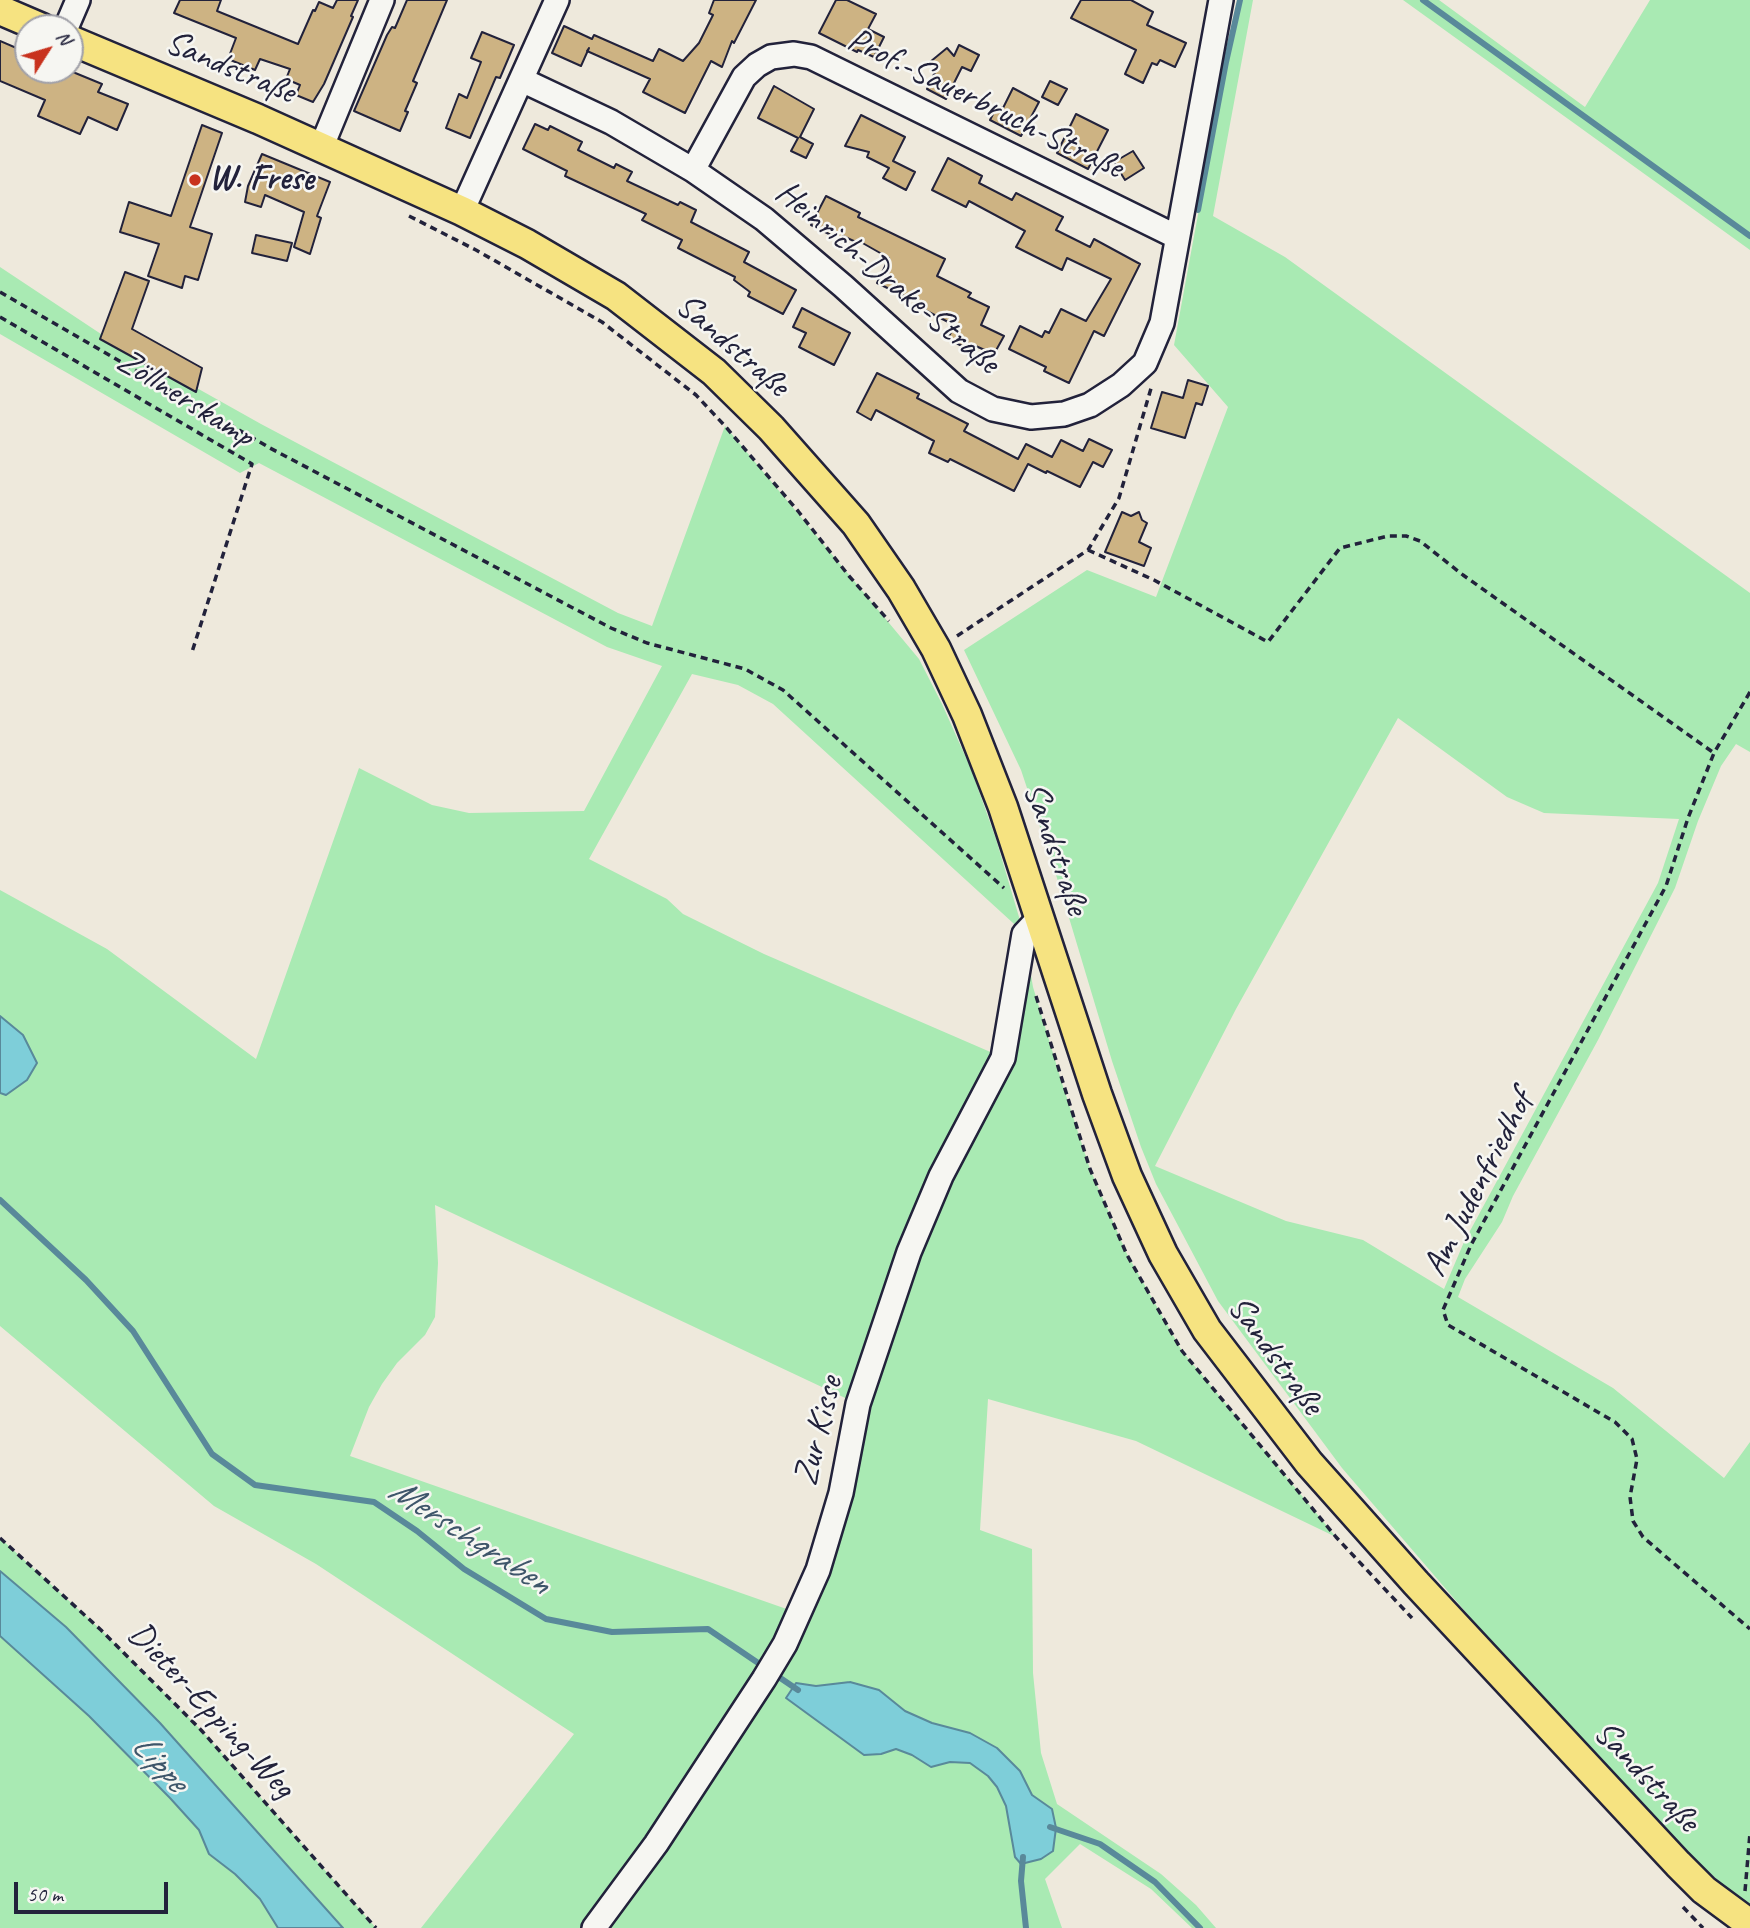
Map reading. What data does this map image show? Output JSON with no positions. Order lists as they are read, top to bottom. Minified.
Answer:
{"streets":{"main road":["Sandstraße"],"street":["Prof.-Sauerbruch-Straße","Heinrich-Drake-Straße","Zur Kisse"],"path":["Zöllnerskamp","Am Judenfriedhof","Dieter-Epping-Weg"]},"crossings":[["Sandstraße","Zur Kisse"],["Prof.-Sauerbruch-Straße","Heinrich-Drake-Straße"]],"water":["Merschgraben","Lippe"],"places":["W. Frese"],"scale_bar":"50 m","north":"top right"}
